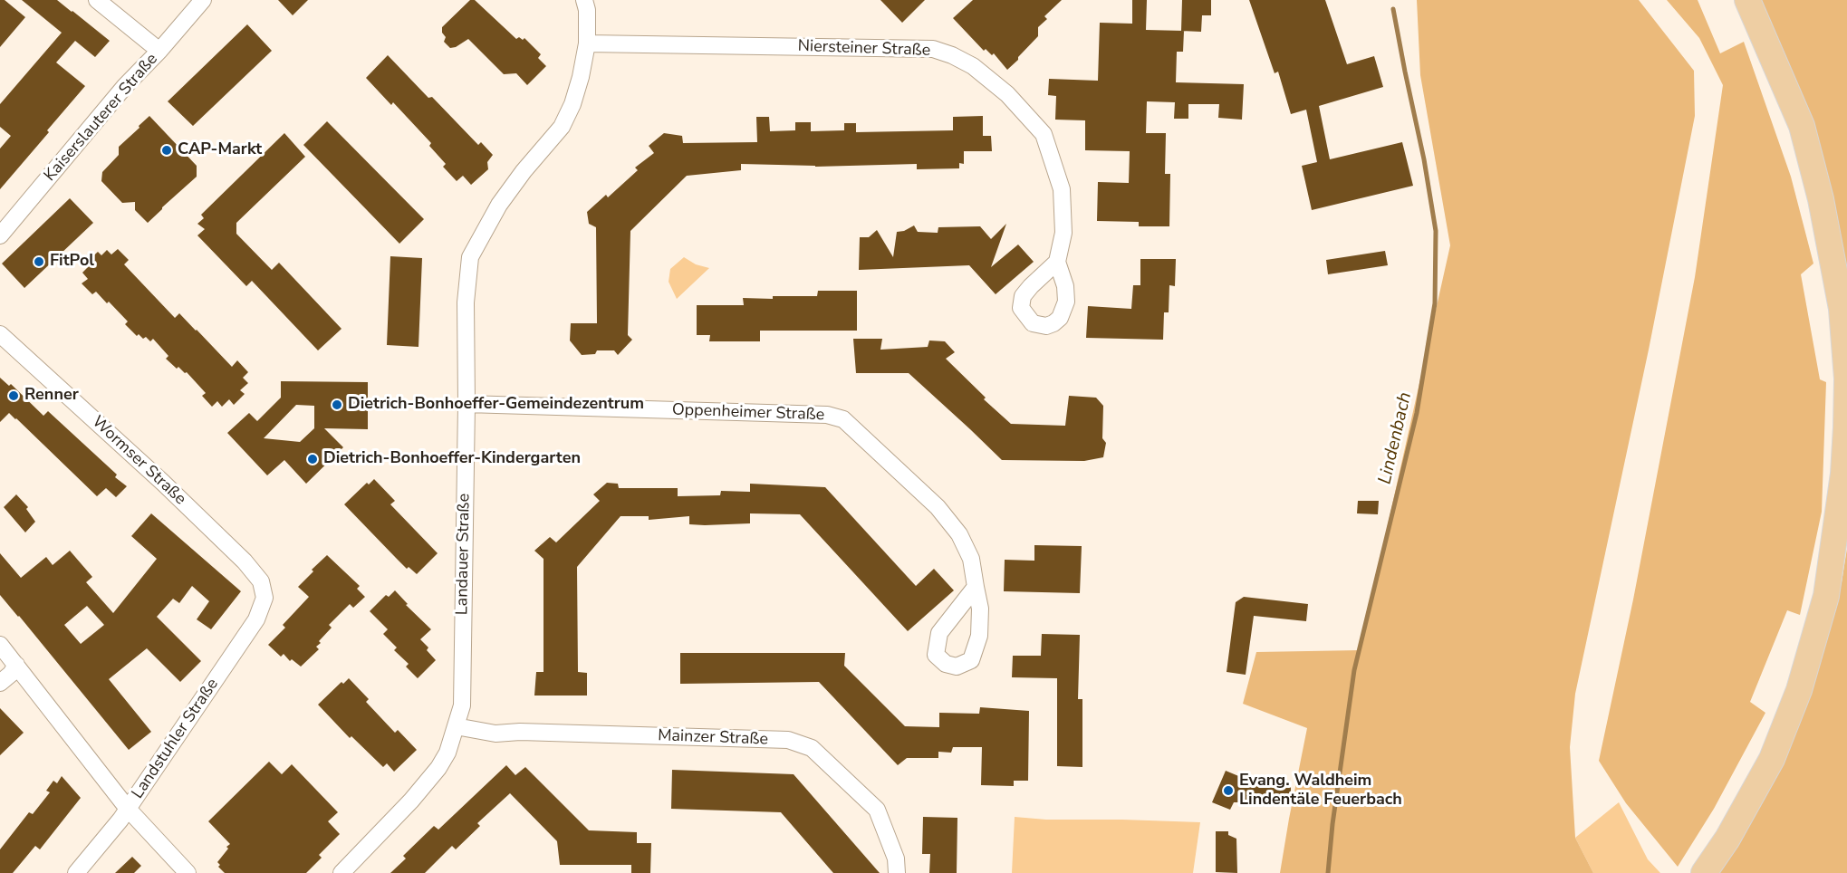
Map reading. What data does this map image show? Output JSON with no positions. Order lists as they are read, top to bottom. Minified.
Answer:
{"streets":{"street":["Niersteiner Straße","Kaiserslauterer Straße","Oppenheimer Straße","Wormser Straße","Landauer Straße","Mainzer Straße","Landstuhler Straße"]},"crossings":[["Niersteiner Straße","Landauer Straße"],["Oppenheimer Straße","Landauer Straße"],["Wormser Straße","Landstuhler Straße"],["Landauer Straße","Mainzer Straße"]],"water":["Lindenbach"],"places":["CAP-Markt","FitPol","Renner","Dietrich-Bonhoeffer-Gemeindezentrum","Dietrich-Bonhoeffer-Kindergarten","Evang. Waldheim Lindentäle Feuerbach"]}
